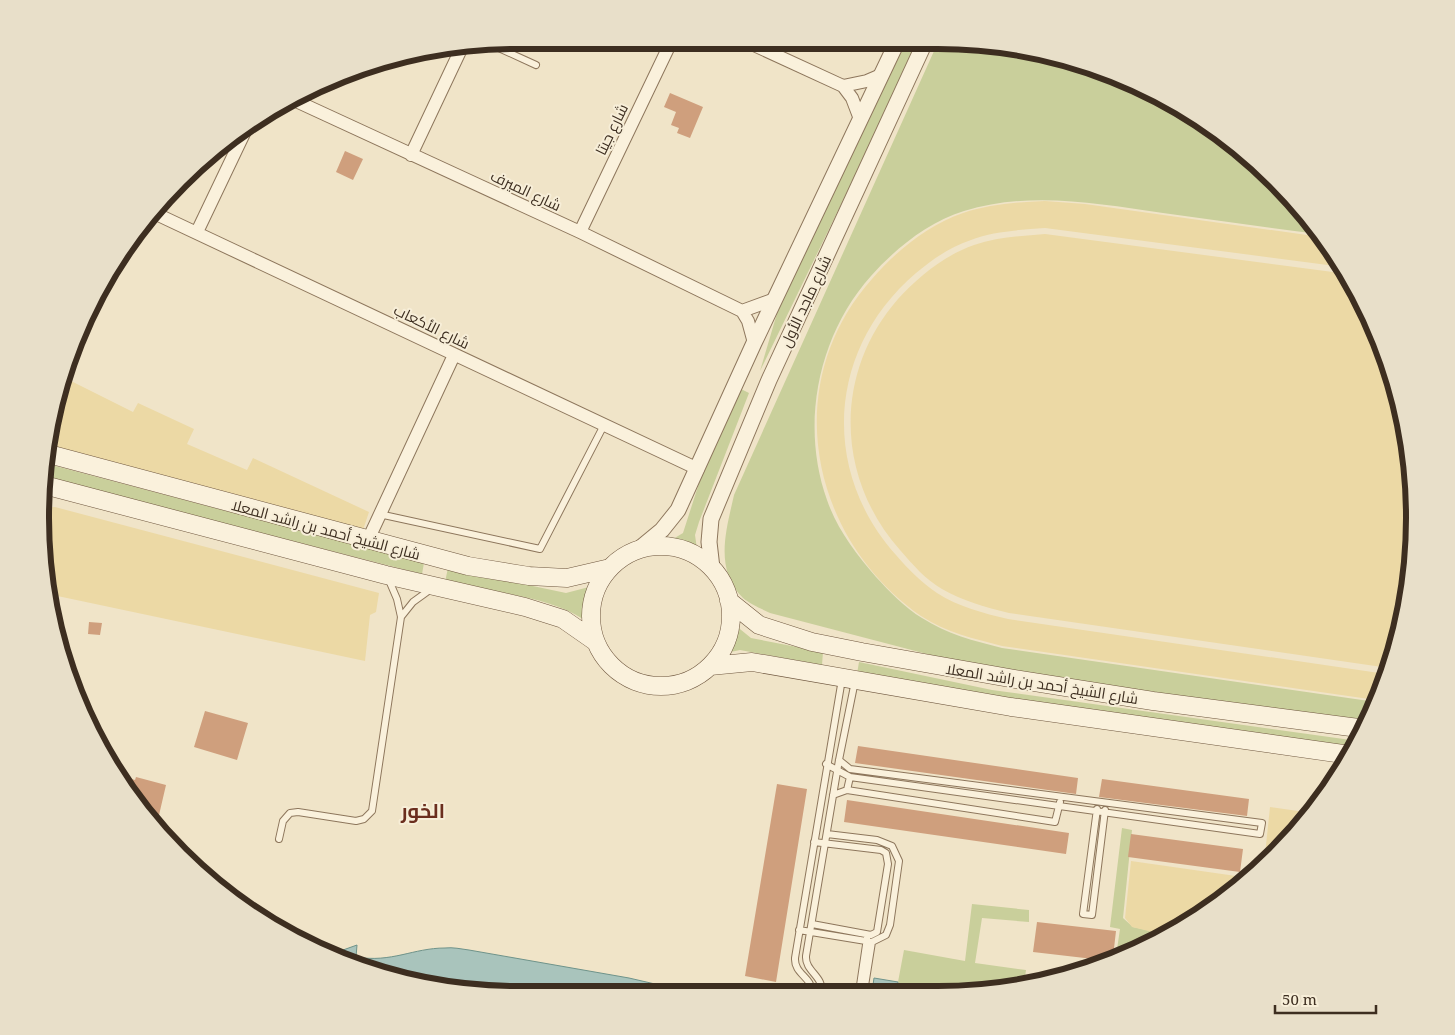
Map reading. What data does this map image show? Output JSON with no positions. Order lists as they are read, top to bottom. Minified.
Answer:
{"streets":{"main road":["شارع الشيخ أحمد بن راشد المعلا"],"street":["شارع جيتا","شارع الميرف","شارع ماجد الأول","شارع الأكعاب"]},"crossings":[["شارع جيتا","شارع الميرف"],["شارع ماجد الأول","شارع الأكعاب"],["شارع ماجد الأول","شارع الشيخ أحمد بن راشد المعلا"]],"districts":["الخور"],"scale_bar":"50 m"}
